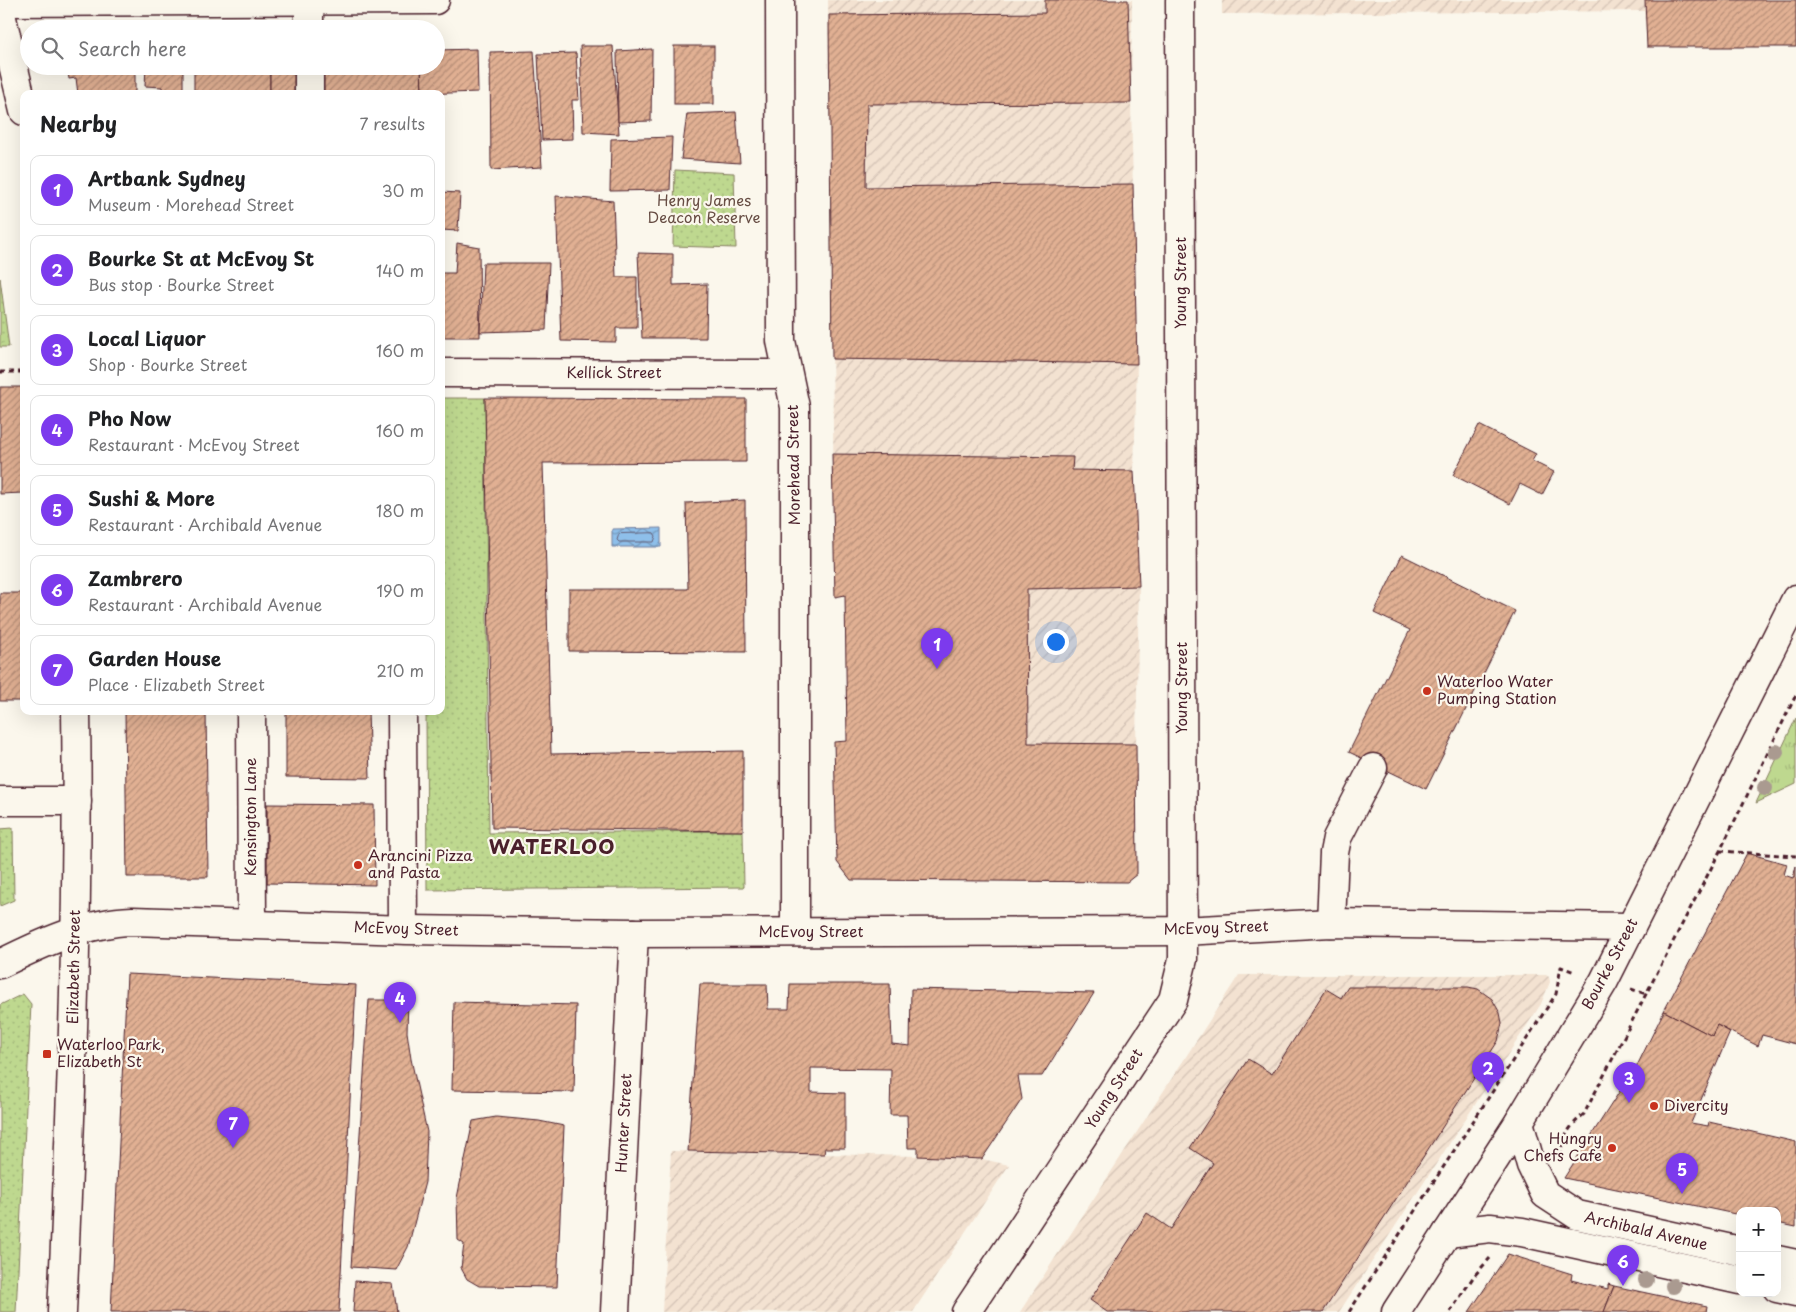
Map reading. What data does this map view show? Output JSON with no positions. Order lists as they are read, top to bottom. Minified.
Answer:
{"streets":{"street":["Young Street","Kellick Street","Morehead Street","Kensington Lane","McEvoy Street","Bourke Street","Elizabeth Street","Hunter Street","Archibald Avenue"]},"crossings":[["Young Street","McEvoy Street"],["Kellick Street","Morehead Street"],["Morehead Street","McEvoy Street"],["Kensington Lane","McEvoy Street"],["McEvoy Street","Bourke Street"],["McEvoy Street","Elizabeth Street"],["McEvoy Street","Hunter Street"],["Bourke Street","Archibald Avenue"]],"districts":["WATERLOO"],"parks":["Henry James Deacon Reserve"],"places":{"other":["Waterloo Water Pumping Station","Arancini Pizza and Pasta","Divercity","Hungry Chefs Cafe"],"transit":["Waterloo Park, Elizabeth St"]},"page":{"search":"Search here","heading":["Nearby","7 results"],"list":[{"mark":"1","name":"Artbank Sydney","note":"Museum · Morehead Street","value":"30 m"},{"mark":"2","name":"Bourke St at McEvoy St","note":"Bus stop · Bourke Street","value":"140 m"},{"mark":"3","name":"Local Liquor","note":"Shop · Bourke Street","value":"160 m"},{"mark":"4","name":"Pho Now","note":"Restaurant · McEvoy Street","value":"160 m"},{"mark":"5","name":"Sushi & More","note":"Restaurant · Archibald Avenue","value":"180 m"},{"mark":"6","name":"Zambrero","note":"Restaurant · Archibald Avenue","value":"190 m"},{"mark":"7","name":"Garden House","note":"Place · Elizabeth Street","value":"210 m"}],"pins":["1","4","2","3","7","5","6"],"map_buttons":["+","−"]}}
